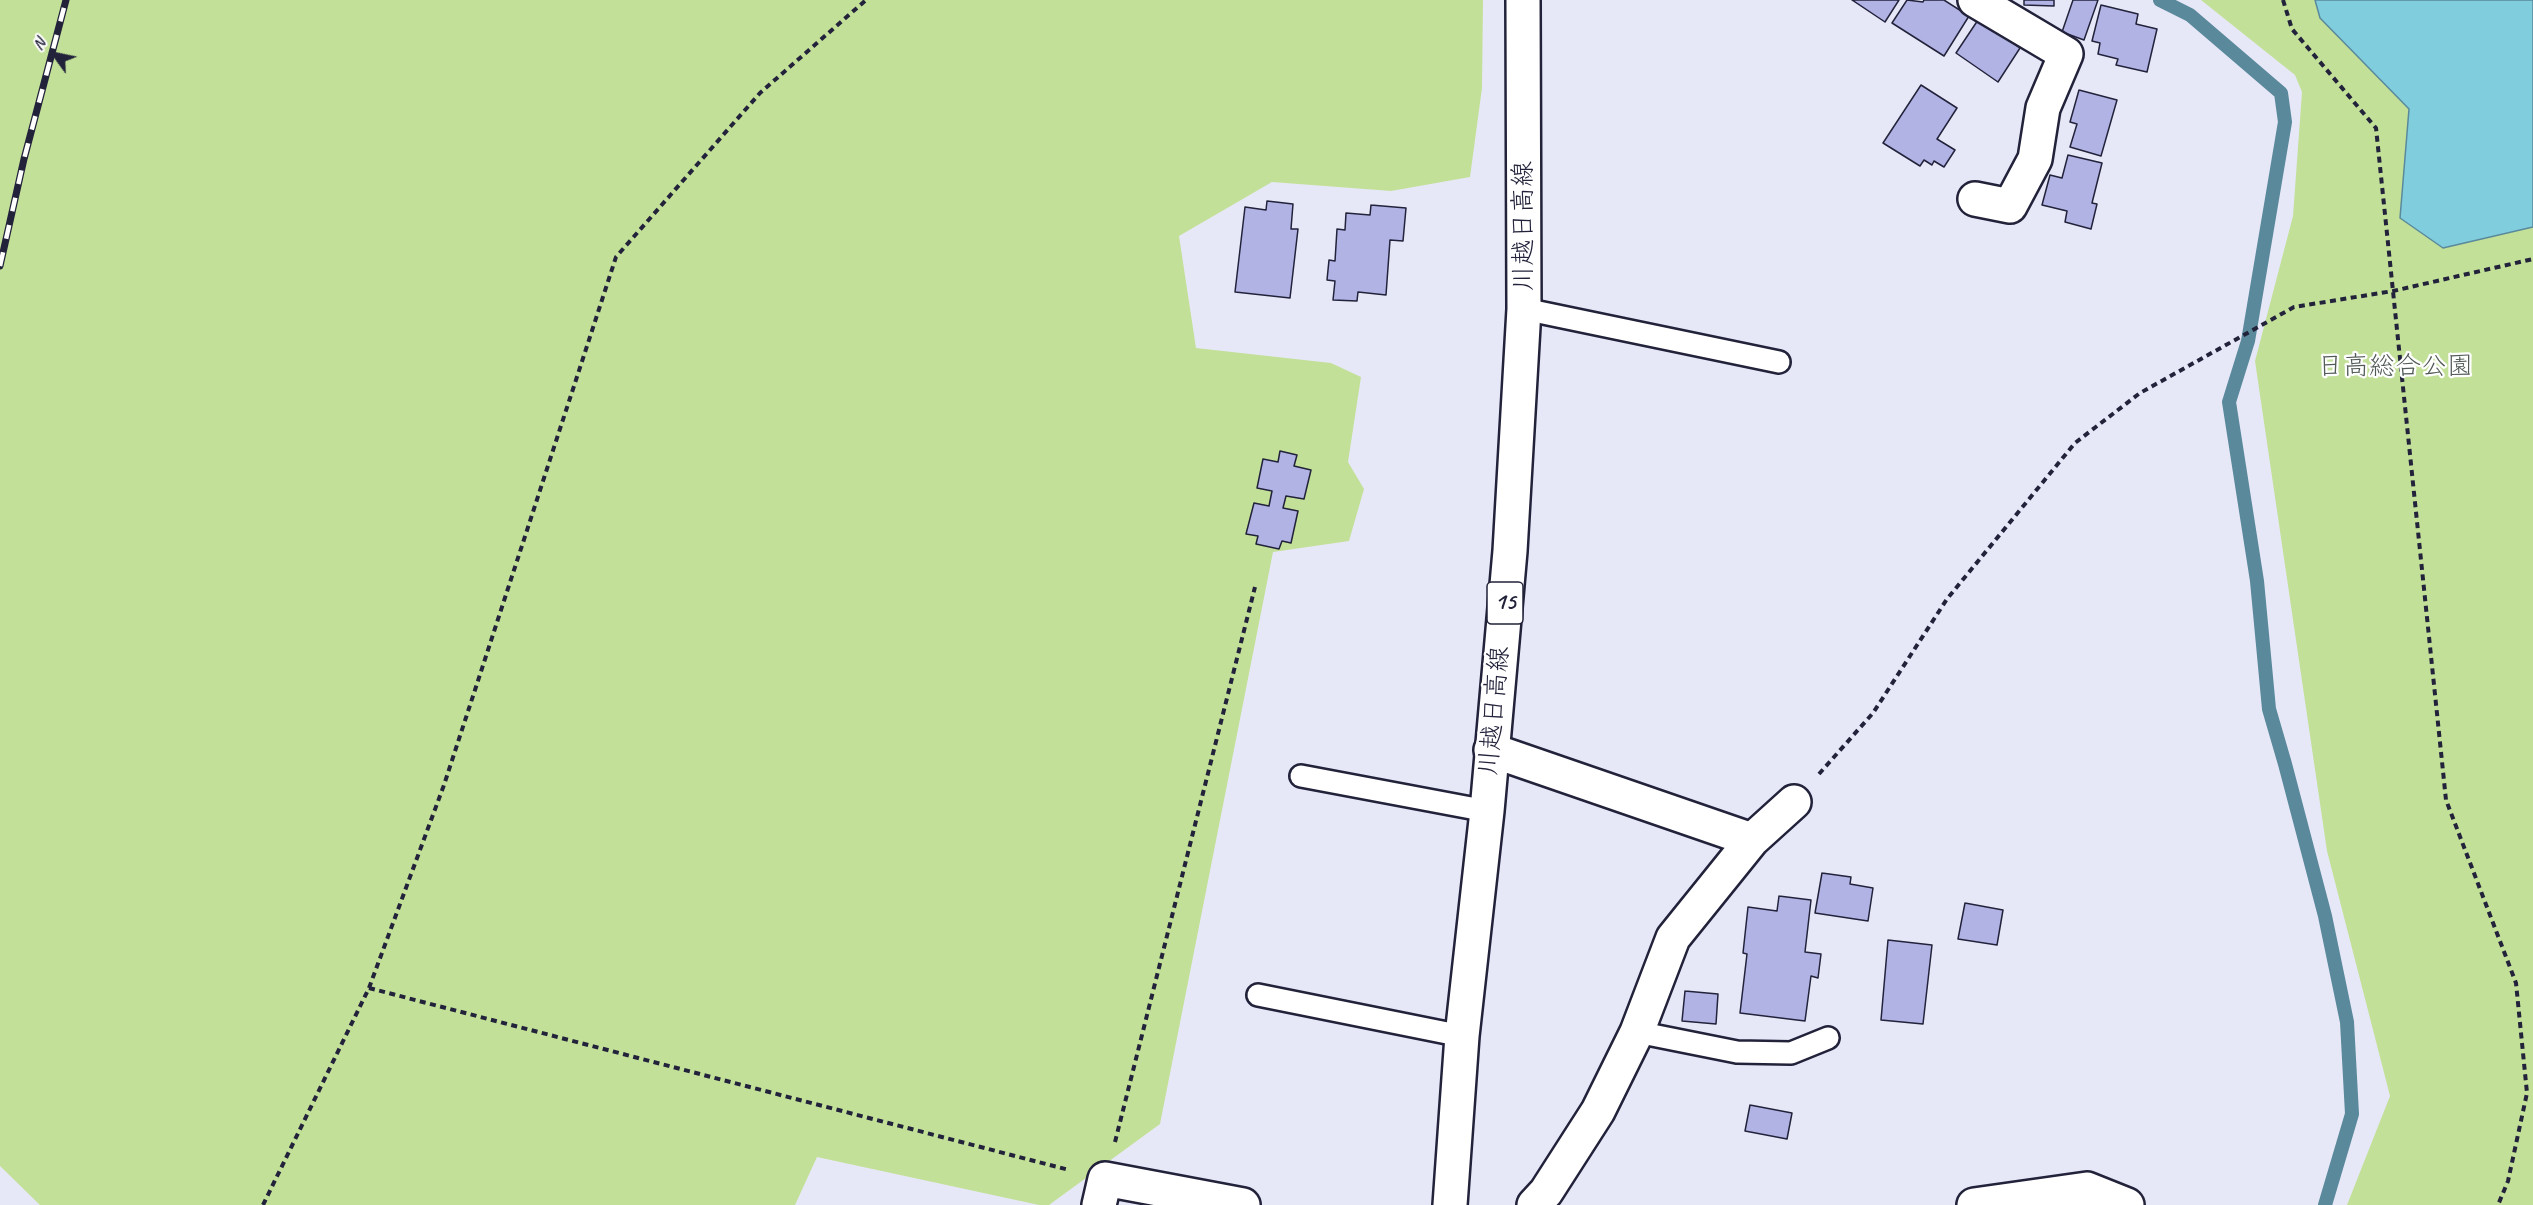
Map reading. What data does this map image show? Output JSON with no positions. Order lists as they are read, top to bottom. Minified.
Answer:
{"streets":{"street":["川越日高線","15"]},"parks":["日高総合公園"],"north":"top left"}
